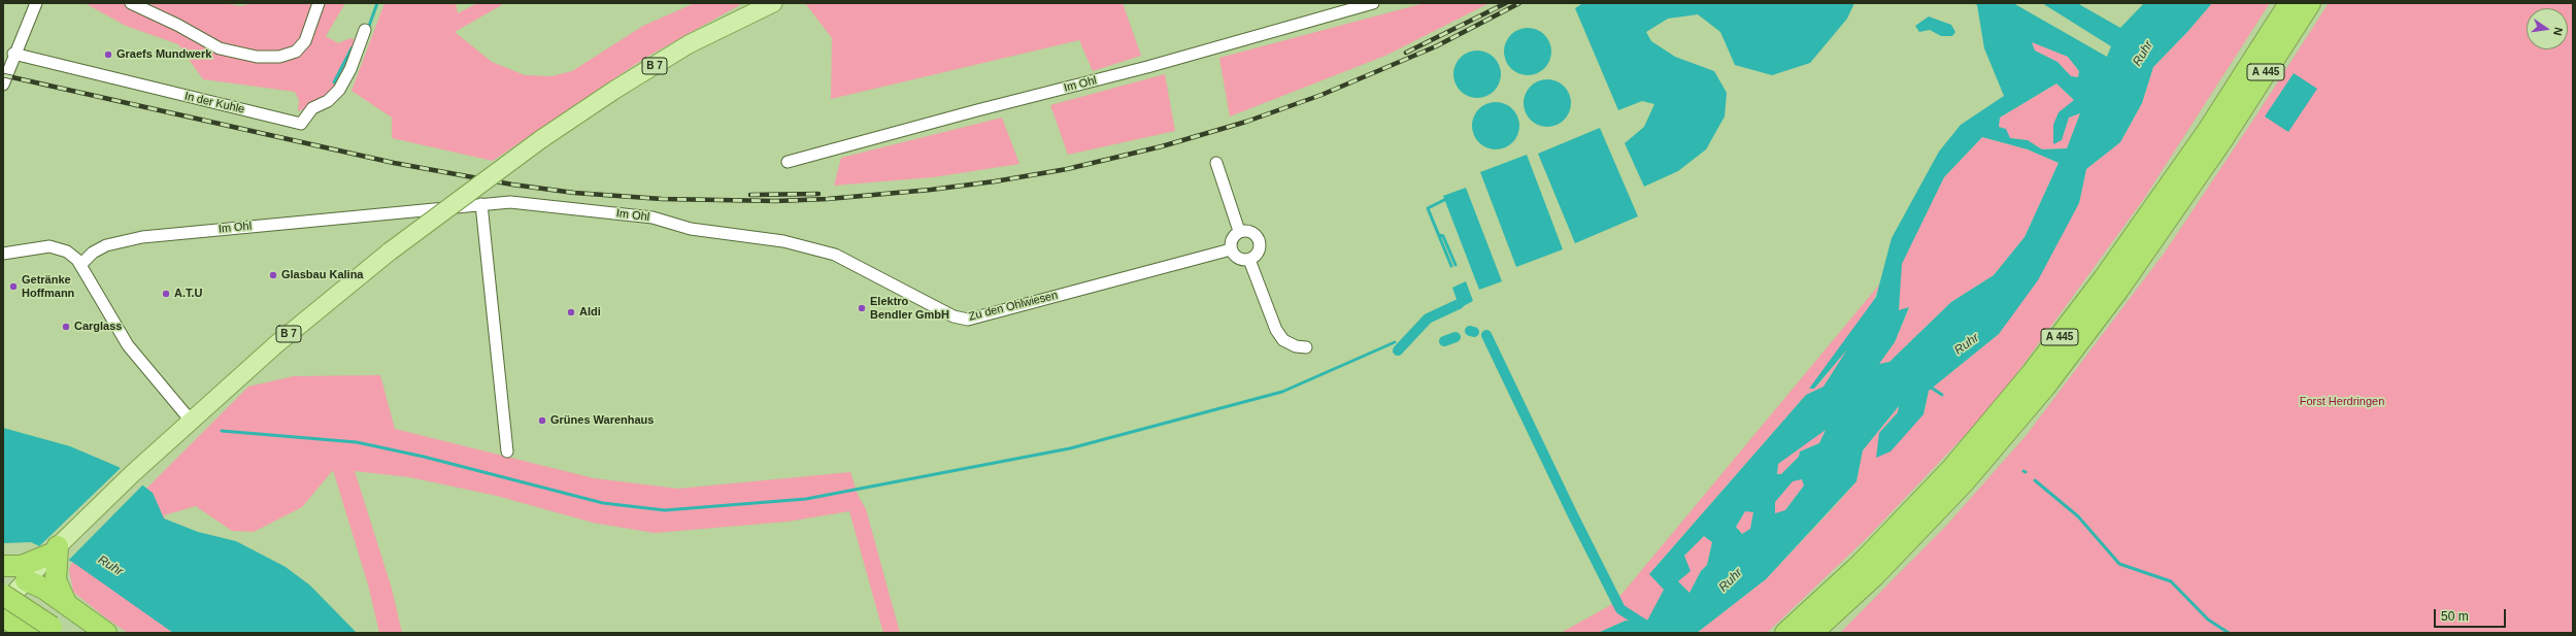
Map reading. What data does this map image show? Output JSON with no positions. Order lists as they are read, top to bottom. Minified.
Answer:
{"streets":{"highway":["A 445"],"main road":["B 7"],"street":["Im Ohl","In der Kuhle","Zu den Ohlwiesen"]},"crossings":[["Im Ohl","Zu den Ohlwiesen"]],"water":["Ruhr"],"parks":["Forst Herdringen"],"places":["Graefs Mundwerk","Glasbau Kalina","Getränke Hoffmann","A.T.U","Elektro Bendler GmbH","Aldi","Carglass","Grünes Warenhaus"],"scale_bar":"50 m","north":"right"}
